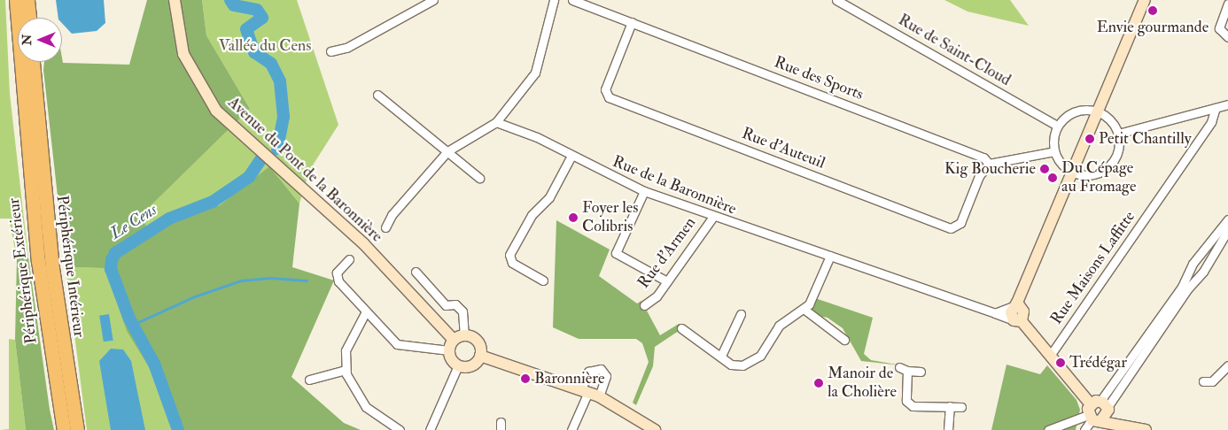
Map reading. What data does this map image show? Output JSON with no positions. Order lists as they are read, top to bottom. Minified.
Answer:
{"streets":{"highway":["Périphérique Intérieur","Périphérique Extérieur"],"street":["Rue de Saint-Cloud","Rue des Sports","Rue d'Auteuil","Avenue du Pont de la Baronnière","Rue de la Baronnière","Rue d'Armen","Rue Maisons Laffitte"]},"crossings":[["Rue des Sports","Rue d'Auteuil"],["Rue de la Baronnière","Rue d'Armen"]],"water":["Le Cens"],"parks":["Vallée du Cens"],"places":["Envie gourmande","Petit Chantilly","Kig Boucherie","Du Cépage au Fromage","Foyer les Colibris","Trédégar","Baronnière","Manoir de la Cholière"],"north":"left"}
